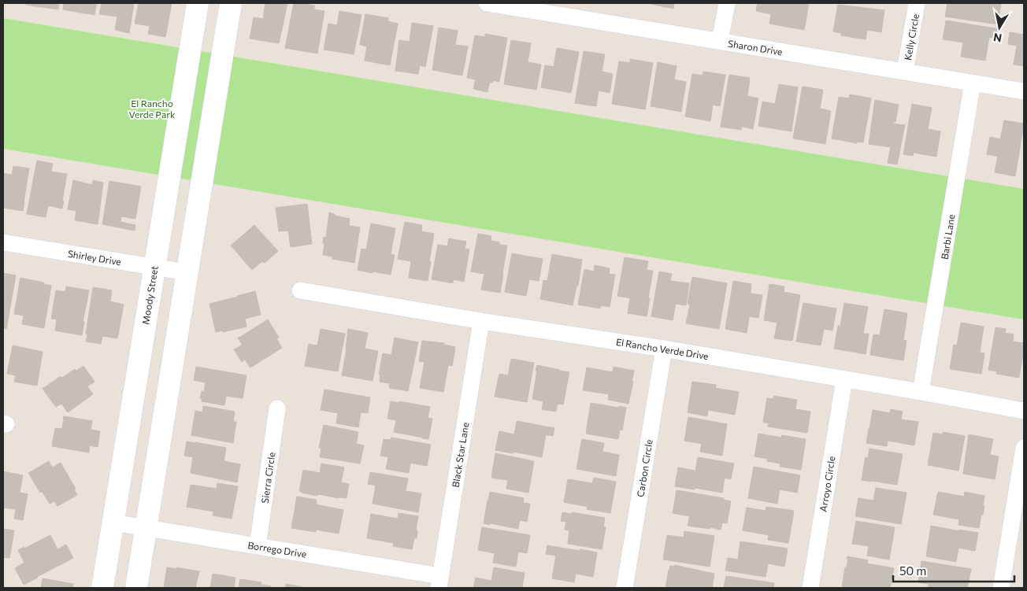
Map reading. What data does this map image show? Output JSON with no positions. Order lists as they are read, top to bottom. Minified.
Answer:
{"streets":{"main road":["Moody Street"],"street":["Kelly Circle","Sharon Drive","Barbi Lane","Shirley Drive","El Rancho Verde Drive","Black Star Lane","Carbon Circle","Sierra Circle","Arroyo Circle","Borrego Drive"]},"crossings":[["Kelly Circle","Sharon Drive"],["Sharon Drive","Barbi Lane"],["Barbi Lane","El Rancho Verde Drive"],["Shirley Drive","Moody Street"],["Moody Street","Borrego Drive"],["El Rancho Verde Drive","Black Star Lane"],["El Rancho Verde Drive","Carbon Circle"],["El Rancho Verde Drive","Arroyo Circle"],["Black Star Lane","Borrego Drive"],["Sierra Circle","Borrego Drive"]],"parks":["El Rancho Verde Park"],"scale_bar":"50 m","north":"bottom"}
